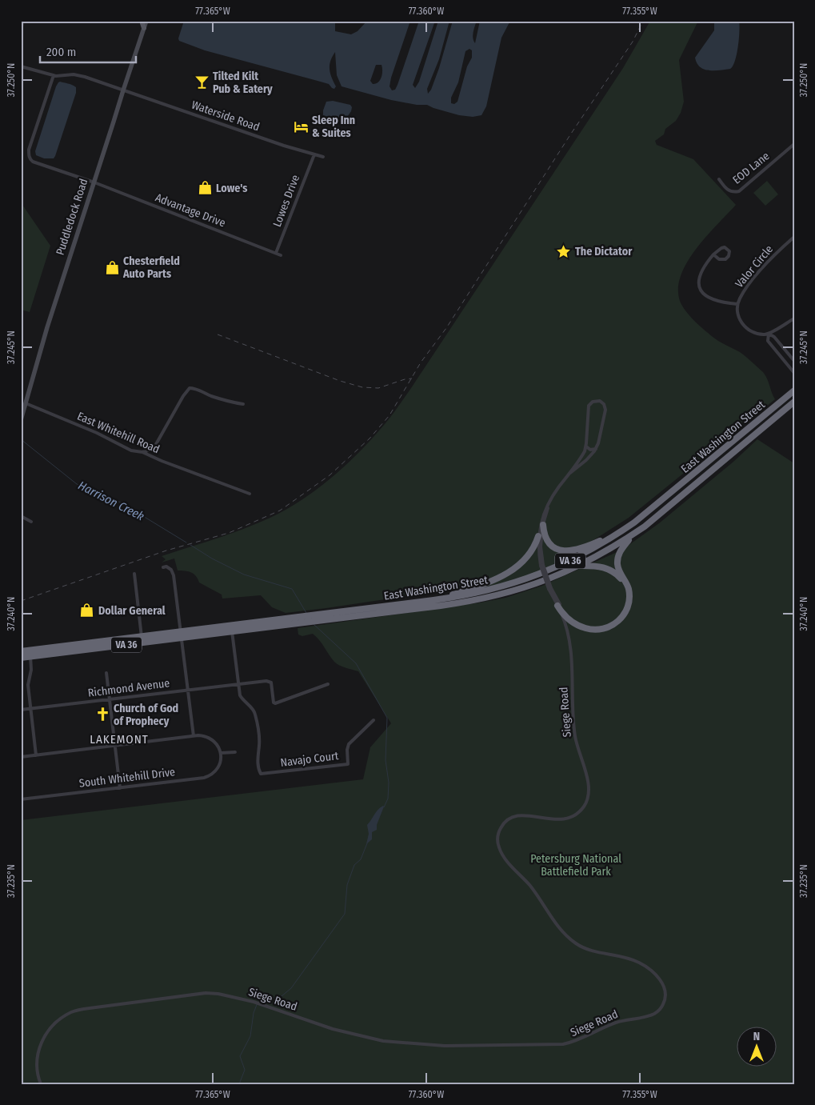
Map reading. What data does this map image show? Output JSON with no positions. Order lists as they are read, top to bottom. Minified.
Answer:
{"streets":{"highway":["East Washington Street","VA 36"],"main road":["Puddledock Road"],"street":["Waterside Road","EOD Lane","Lowes Drive","Advantage Drive","Valor Circle","East Whitehill Road","Richmond Avenue","Siege Road","Navajo Court","South Whitehill Drive"]},"crossings":[["Waterside Road","Lowes Drive"],["Waterside Road","Advantage Drive"],["Waterside Road","Puddledock Road"],["Lowes Drive","Advantage Drive"],["Advantage Drive","Puddledock Road"],["Puddledock Road","East Whitehill Road"],["Richmond Avenue","Navajo Court"]],"districts":["LAKEMONT"],"water":["Harrison Creek"],"parks":["Petersburg National Battlefield Park"],"places":{"bar":["Tilted Kilt Pub & Eatery"],"hotel":["Sleep Inn & Suites"],"shop":["Lowe's","Chesterfield Auto Parts","Dollar General"],"place":["The Dictator"],"church":["Church of God of Prophecy"]},"scale_bar":"200 m","north":"top","coordinates":["77.365°W","77.360°W","77.355°W","37.250°N","37.245°N","37.240°N","37.235°N"]}
